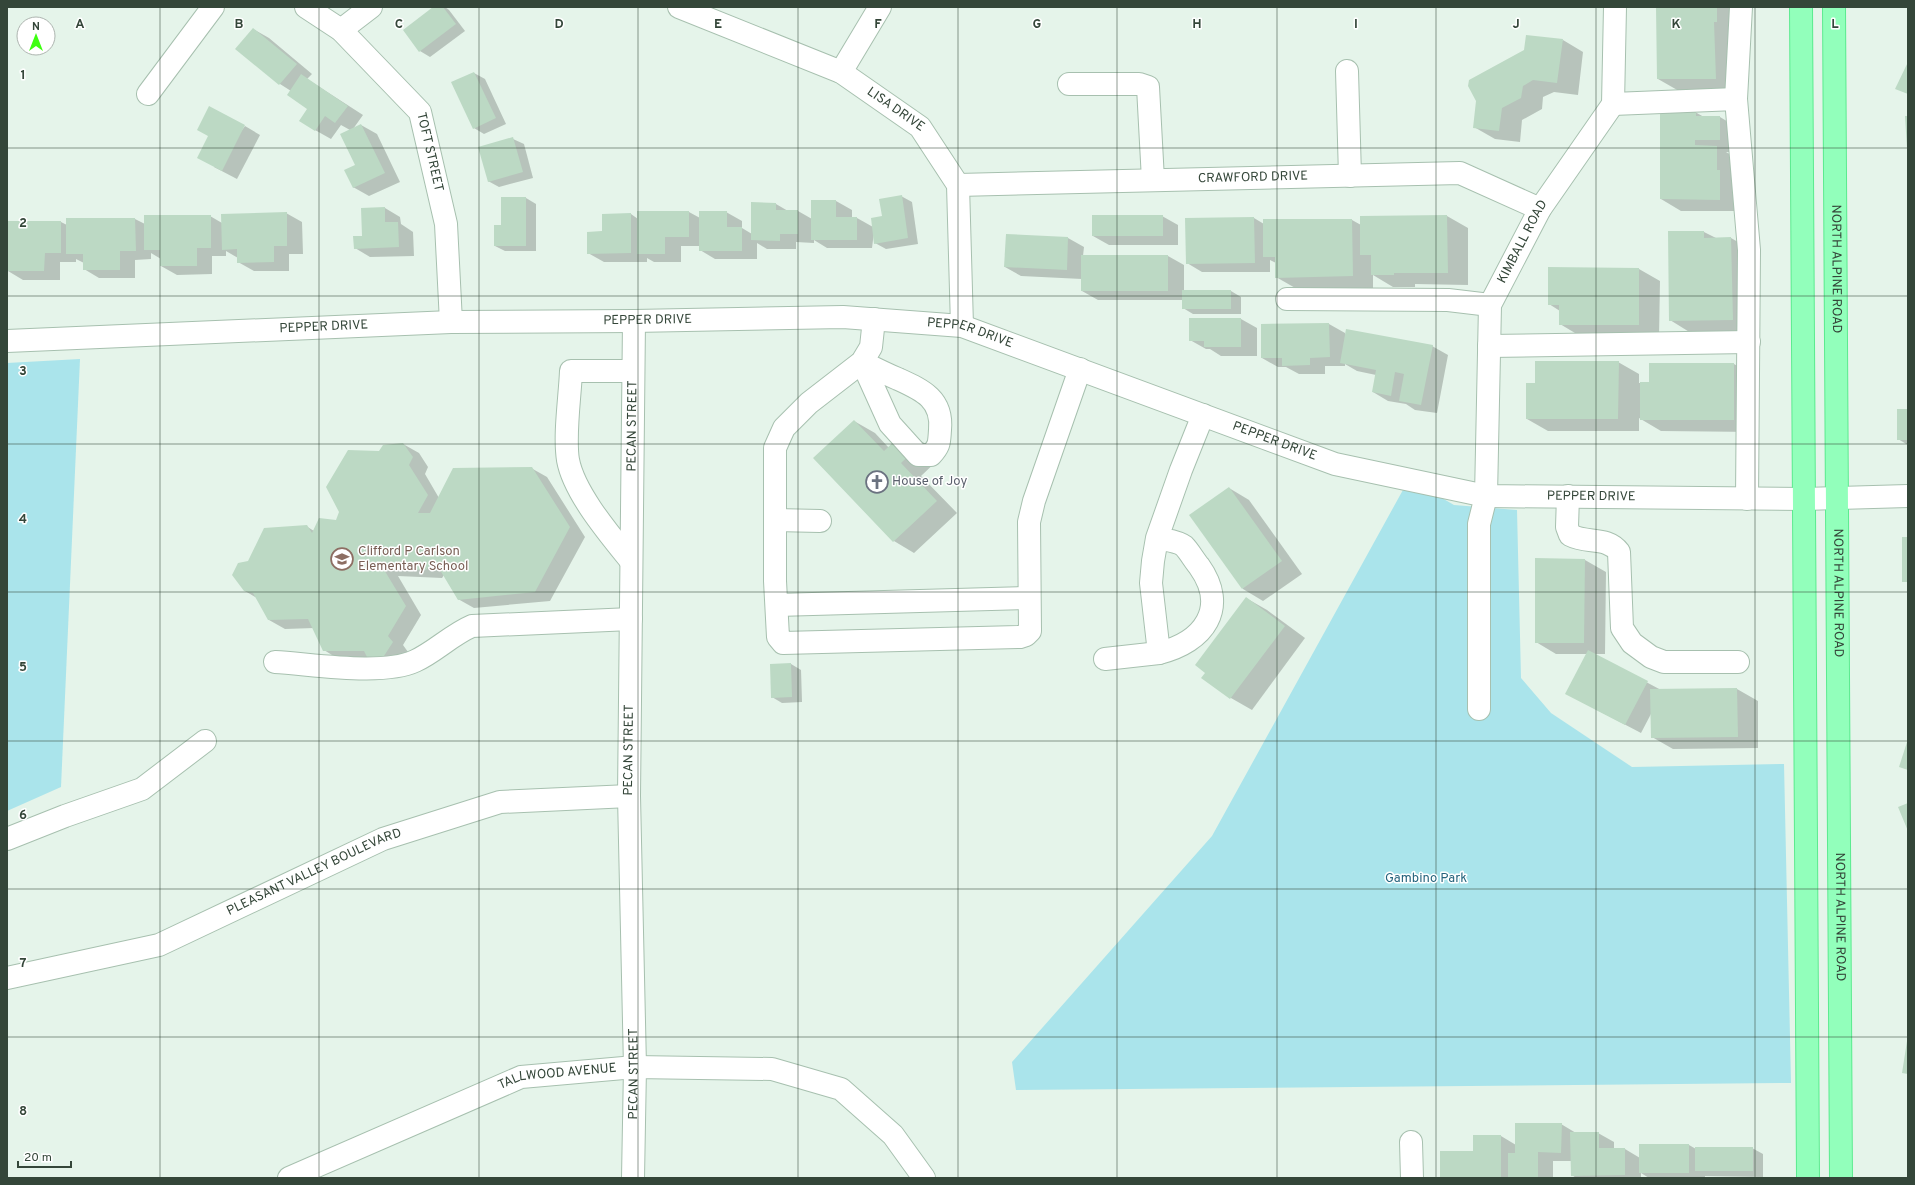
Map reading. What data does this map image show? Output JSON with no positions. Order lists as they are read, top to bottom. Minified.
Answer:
{"streets":{"main road":["NORTH ALPINE ROAD"],"street":["LISA DRIVE","TOFT STREET","CRAWFORD DRIVE","KIMBALL ROAD","PEPPER DRIVE","PECAN STREET","PLEASANT VALLEY BOULEVARD","TALLWOOD AVENUE"]},"crossings":[["LISA DRIVE","CRAWFORD DRIVE"],["TOFT STREET","PEPPER DRIVE"],["CRAWFORD DRIVE","KIMBALL ROAD"],["KIMBALL ROAD","PEPPER DRIVE"],["NORTH ALPINE ROAD","PEPPER DRIVE"],["PEPPER DRIVE","PECAN STREET"],["PECAN STREET","PLEASANT VALLEY BOULEVARD"],["PECAN STREET","TALLWOOD AVENUE"]],"parks":["Gambino Park"],"places":{"church":["House of Joy"],"school or university":["Clifford P Carlson Elementary School"]},"scale_bar":"20 m","north":"top","grid":{"columns":["A","B","C","D","E","F","G","H","I","J","K","L"],"rows":["1","2","3","4","5","6","7","8"]}}
